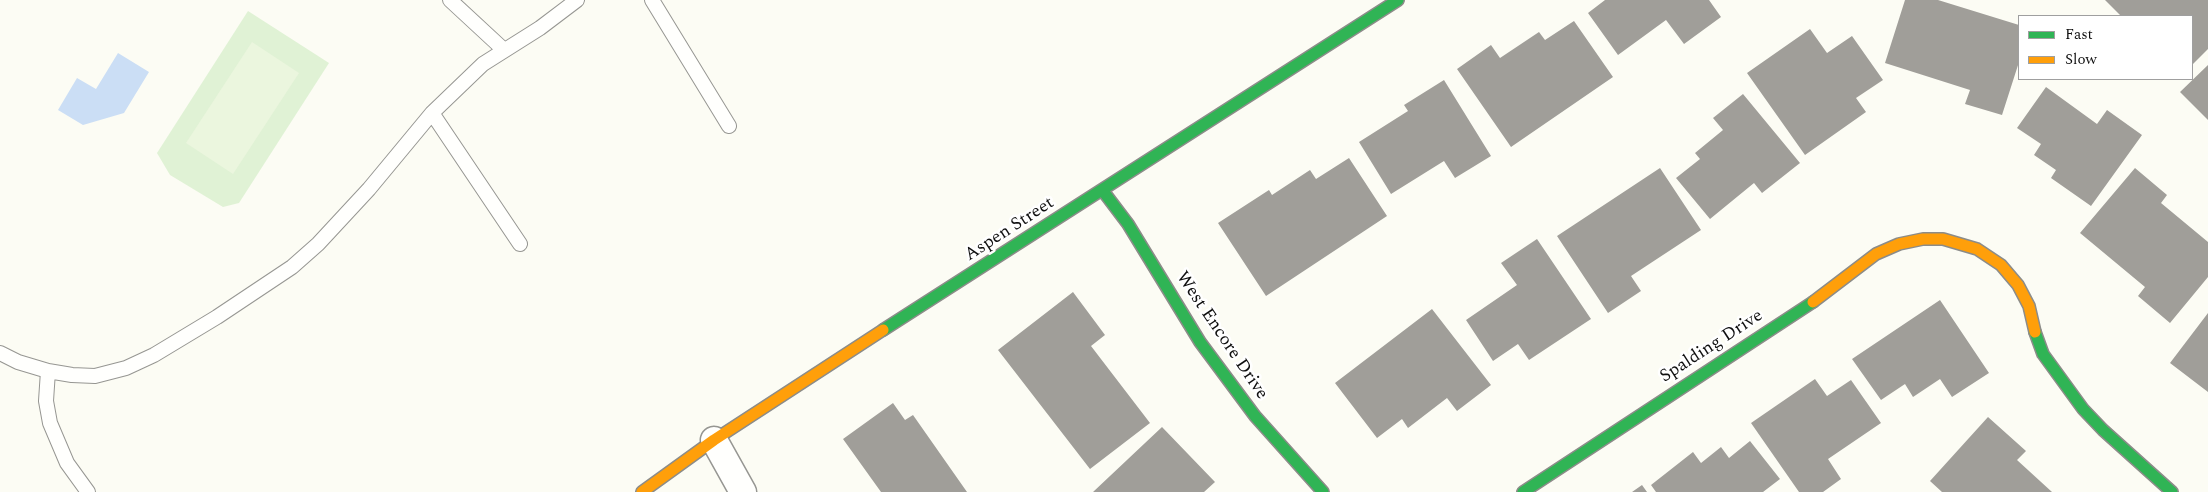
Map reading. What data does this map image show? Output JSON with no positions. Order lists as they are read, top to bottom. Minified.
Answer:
{"streets":{"street":["Aspen Street","West Encore Drive","Spalding Drive"]},"crossings":[["Aspen Street","West Encore Drive"]],"legend":["Fast","Slow"]}
